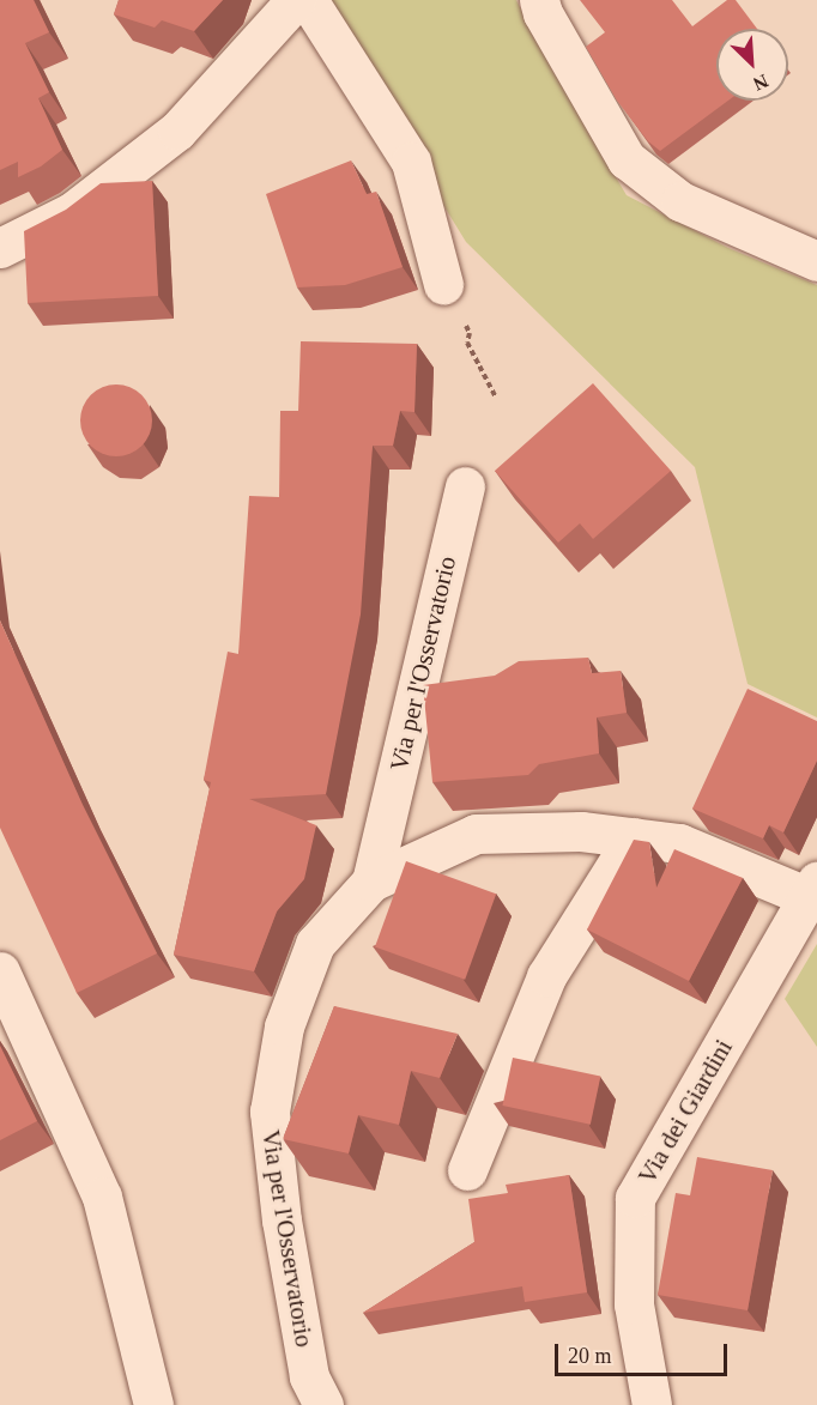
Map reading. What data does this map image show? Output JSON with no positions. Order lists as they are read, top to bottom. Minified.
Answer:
{"streets":{"street":["Via per l'Osservatorio","Via dei Giardini"]},"crossings":[["Via per l'Osservatorio","Via dei Giardini"]],"scale_bar":"20 m","north":"bottom right"}
